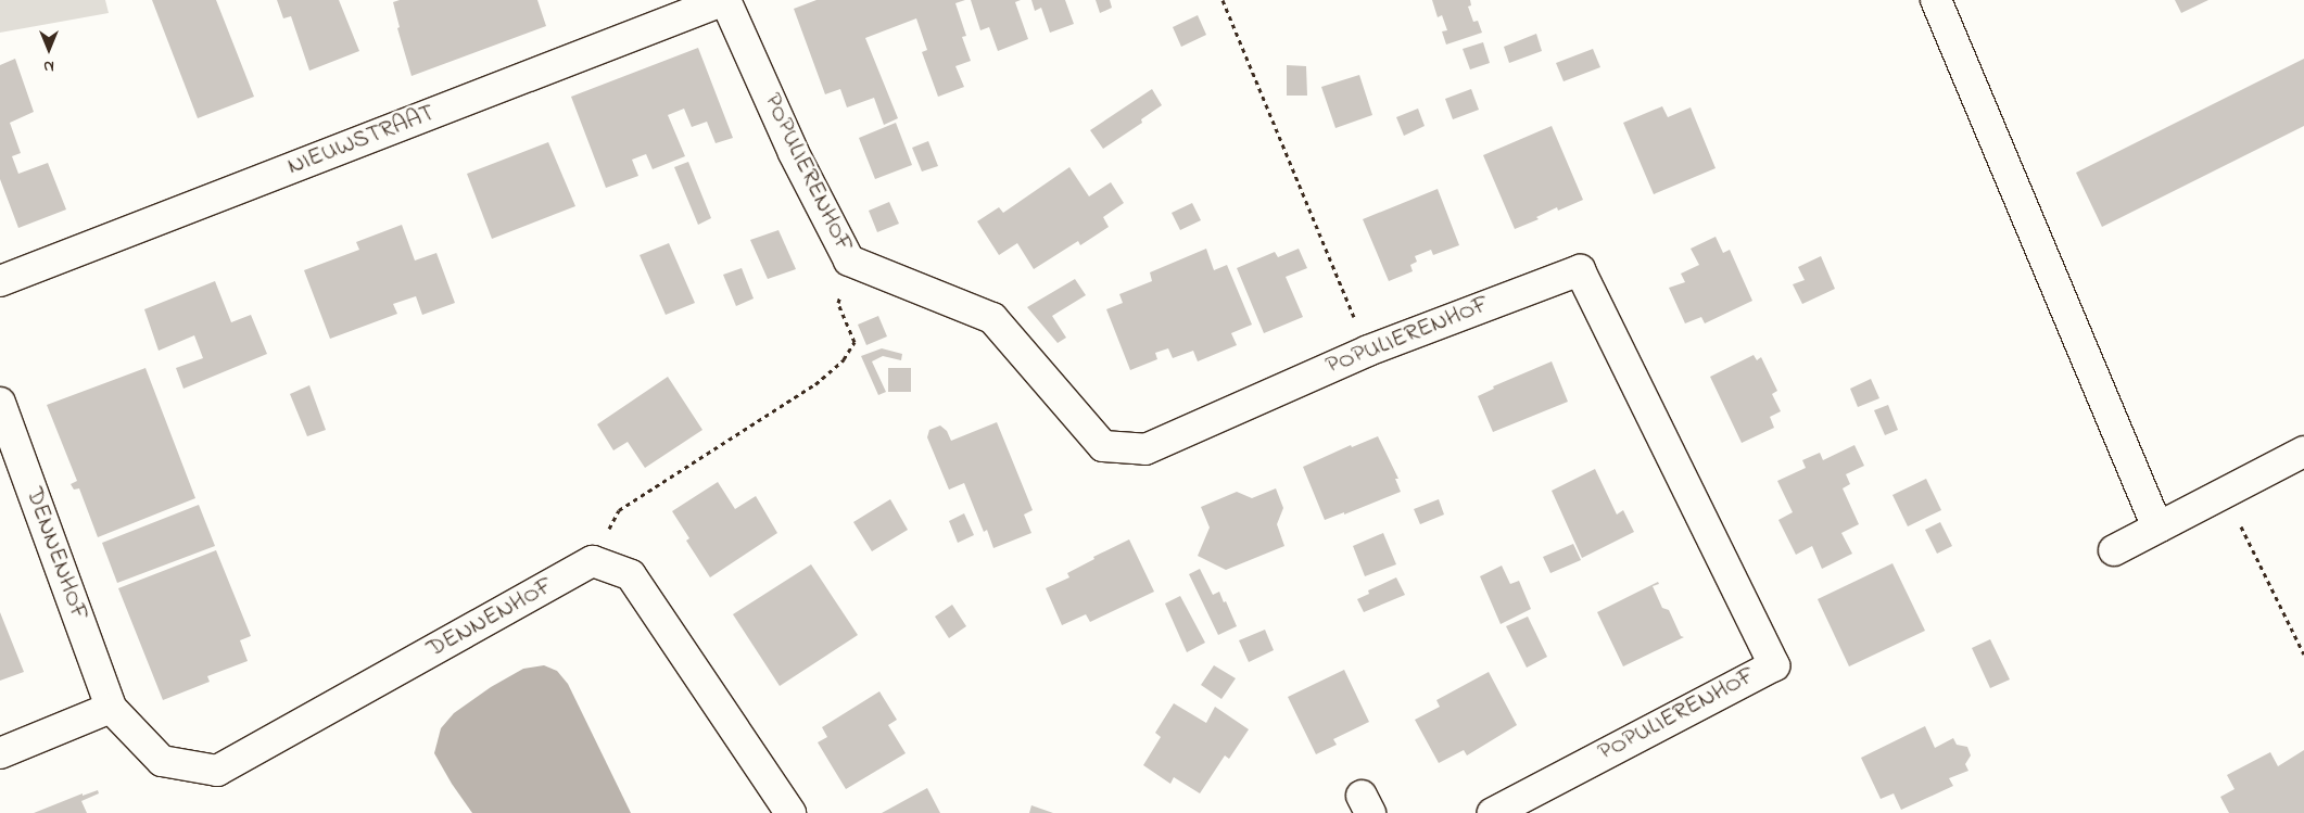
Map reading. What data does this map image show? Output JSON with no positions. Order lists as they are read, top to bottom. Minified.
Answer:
{"streets":{"street":["NIEUWSTRAAT","POPULIERENHOF","DENNENHOF"]},"crossings":[["NIEUWSTRAAT","POPULIERENHOF"]],"north":"bottom"}
